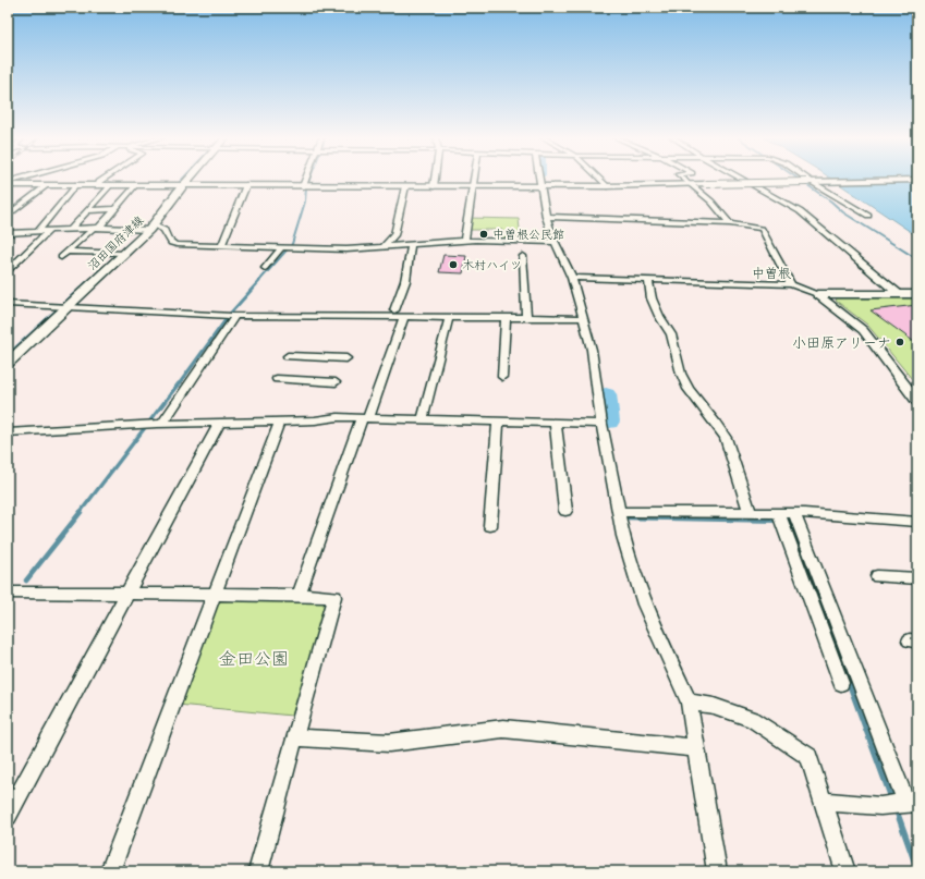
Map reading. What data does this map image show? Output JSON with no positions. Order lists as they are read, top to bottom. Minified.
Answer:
{"streets":{"main road":["沼田国府津線"]},"districts":["中曽根"],"parks":["金田公園"],"places":["中曽根公民館","木村ハイツ","小田原アリーナ"]}
